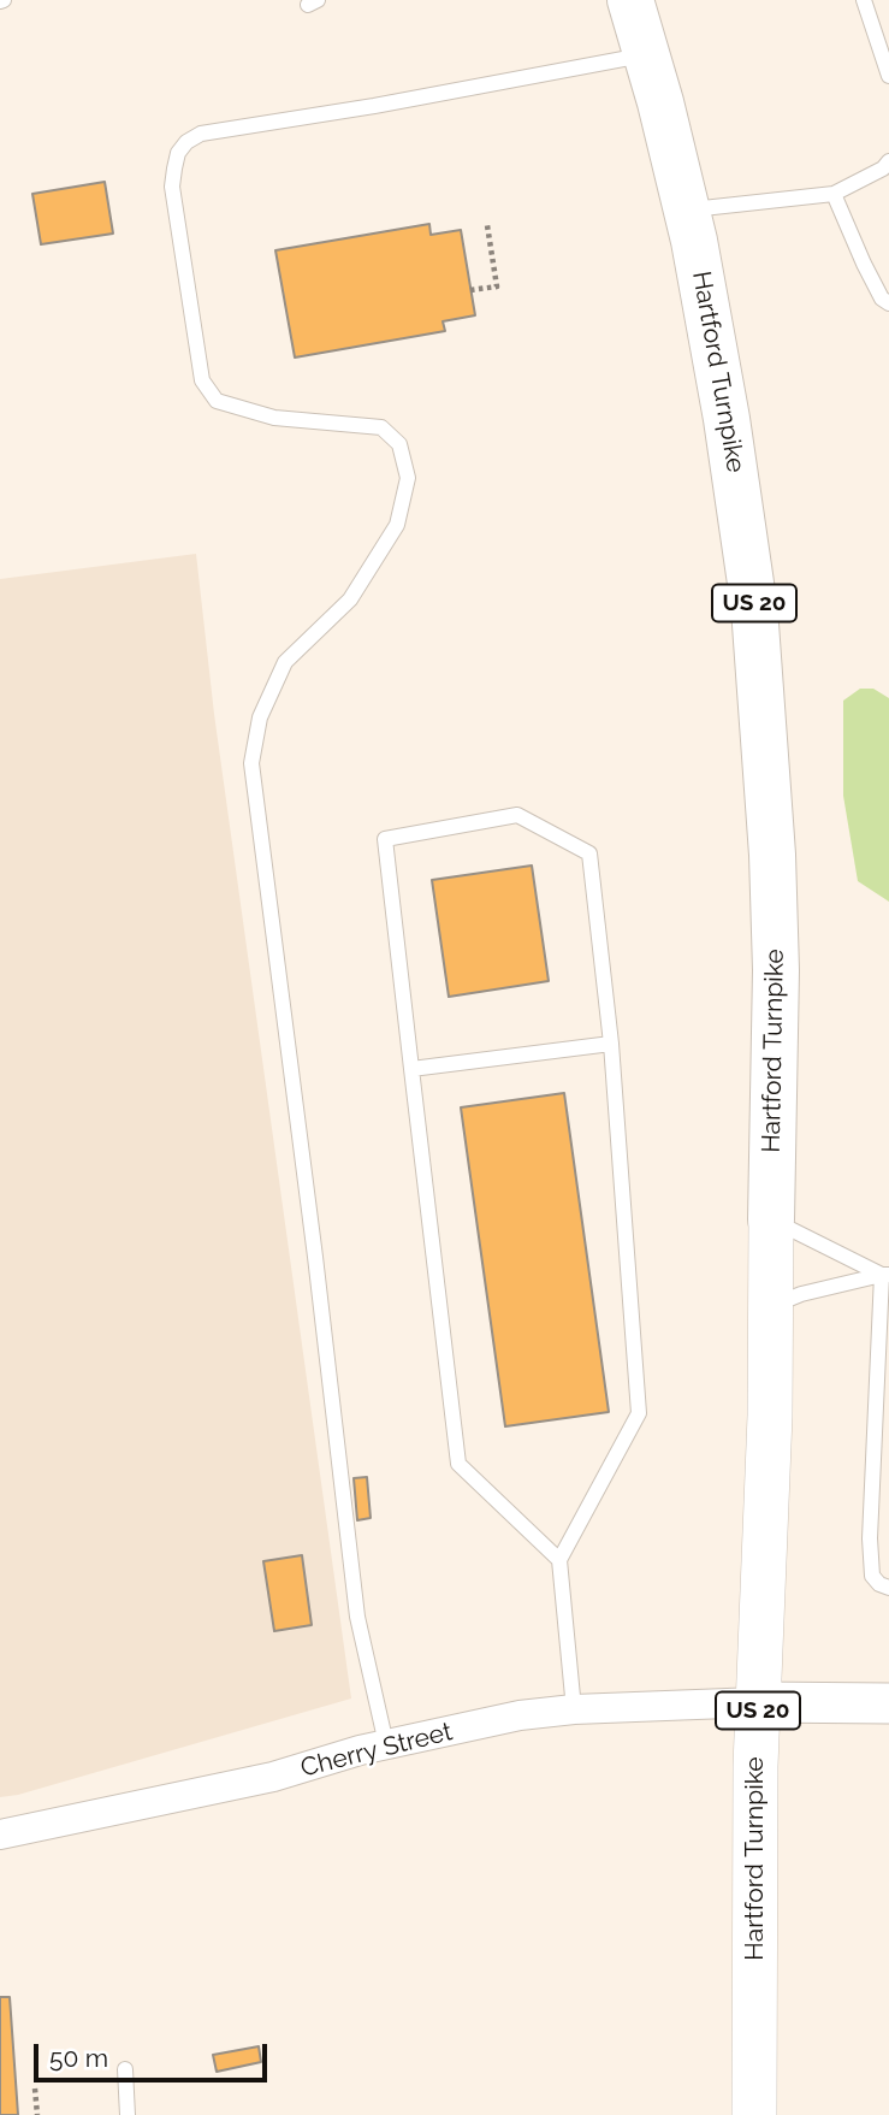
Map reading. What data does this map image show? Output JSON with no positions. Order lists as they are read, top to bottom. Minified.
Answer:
{"streets":{"highway":["Hartford Turnpike","US 20"],"street":["Cherry Street"]},"crossings":[["Hartford Turnpike","Cherry Street"]],"scale_bar":"50 m"}
